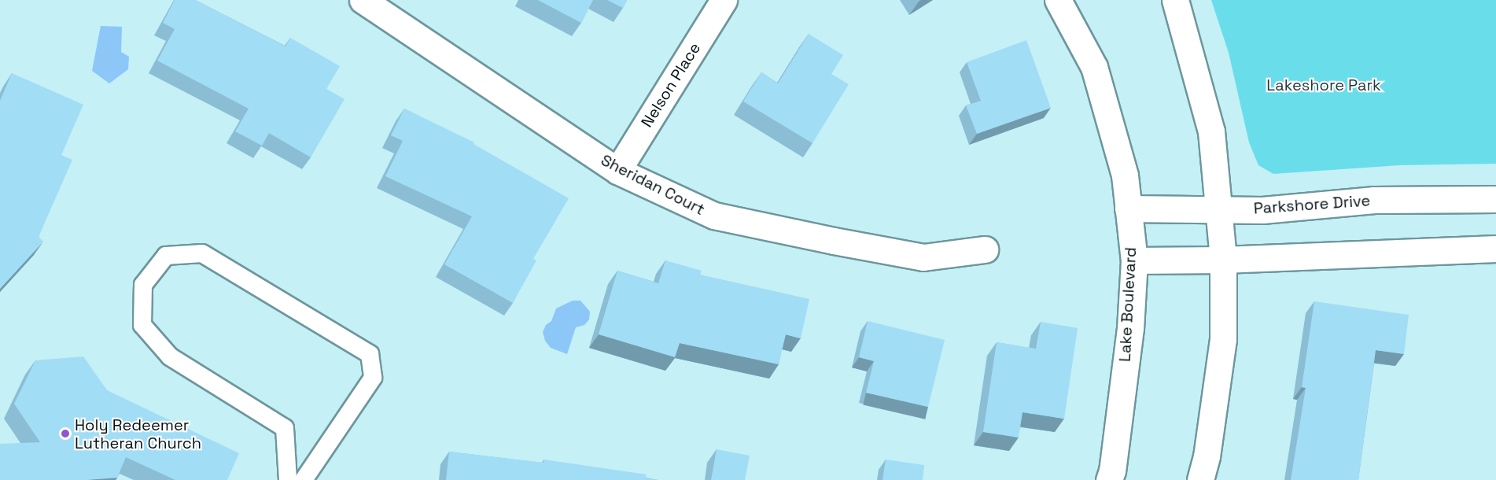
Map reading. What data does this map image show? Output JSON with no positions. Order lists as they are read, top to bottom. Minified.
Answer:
{"streets":{"street":["Nelson Place","Sheridan Court","Parkshore Drive","Lake Boulevard"]},"crossings":[["Nelson Place","Sheridan Court"],["Parkshore Drive","Lake Boulevard"]],"parks":["Lakeshore Park"],"places":["Holy Redeemer Lutheran Church"]}
